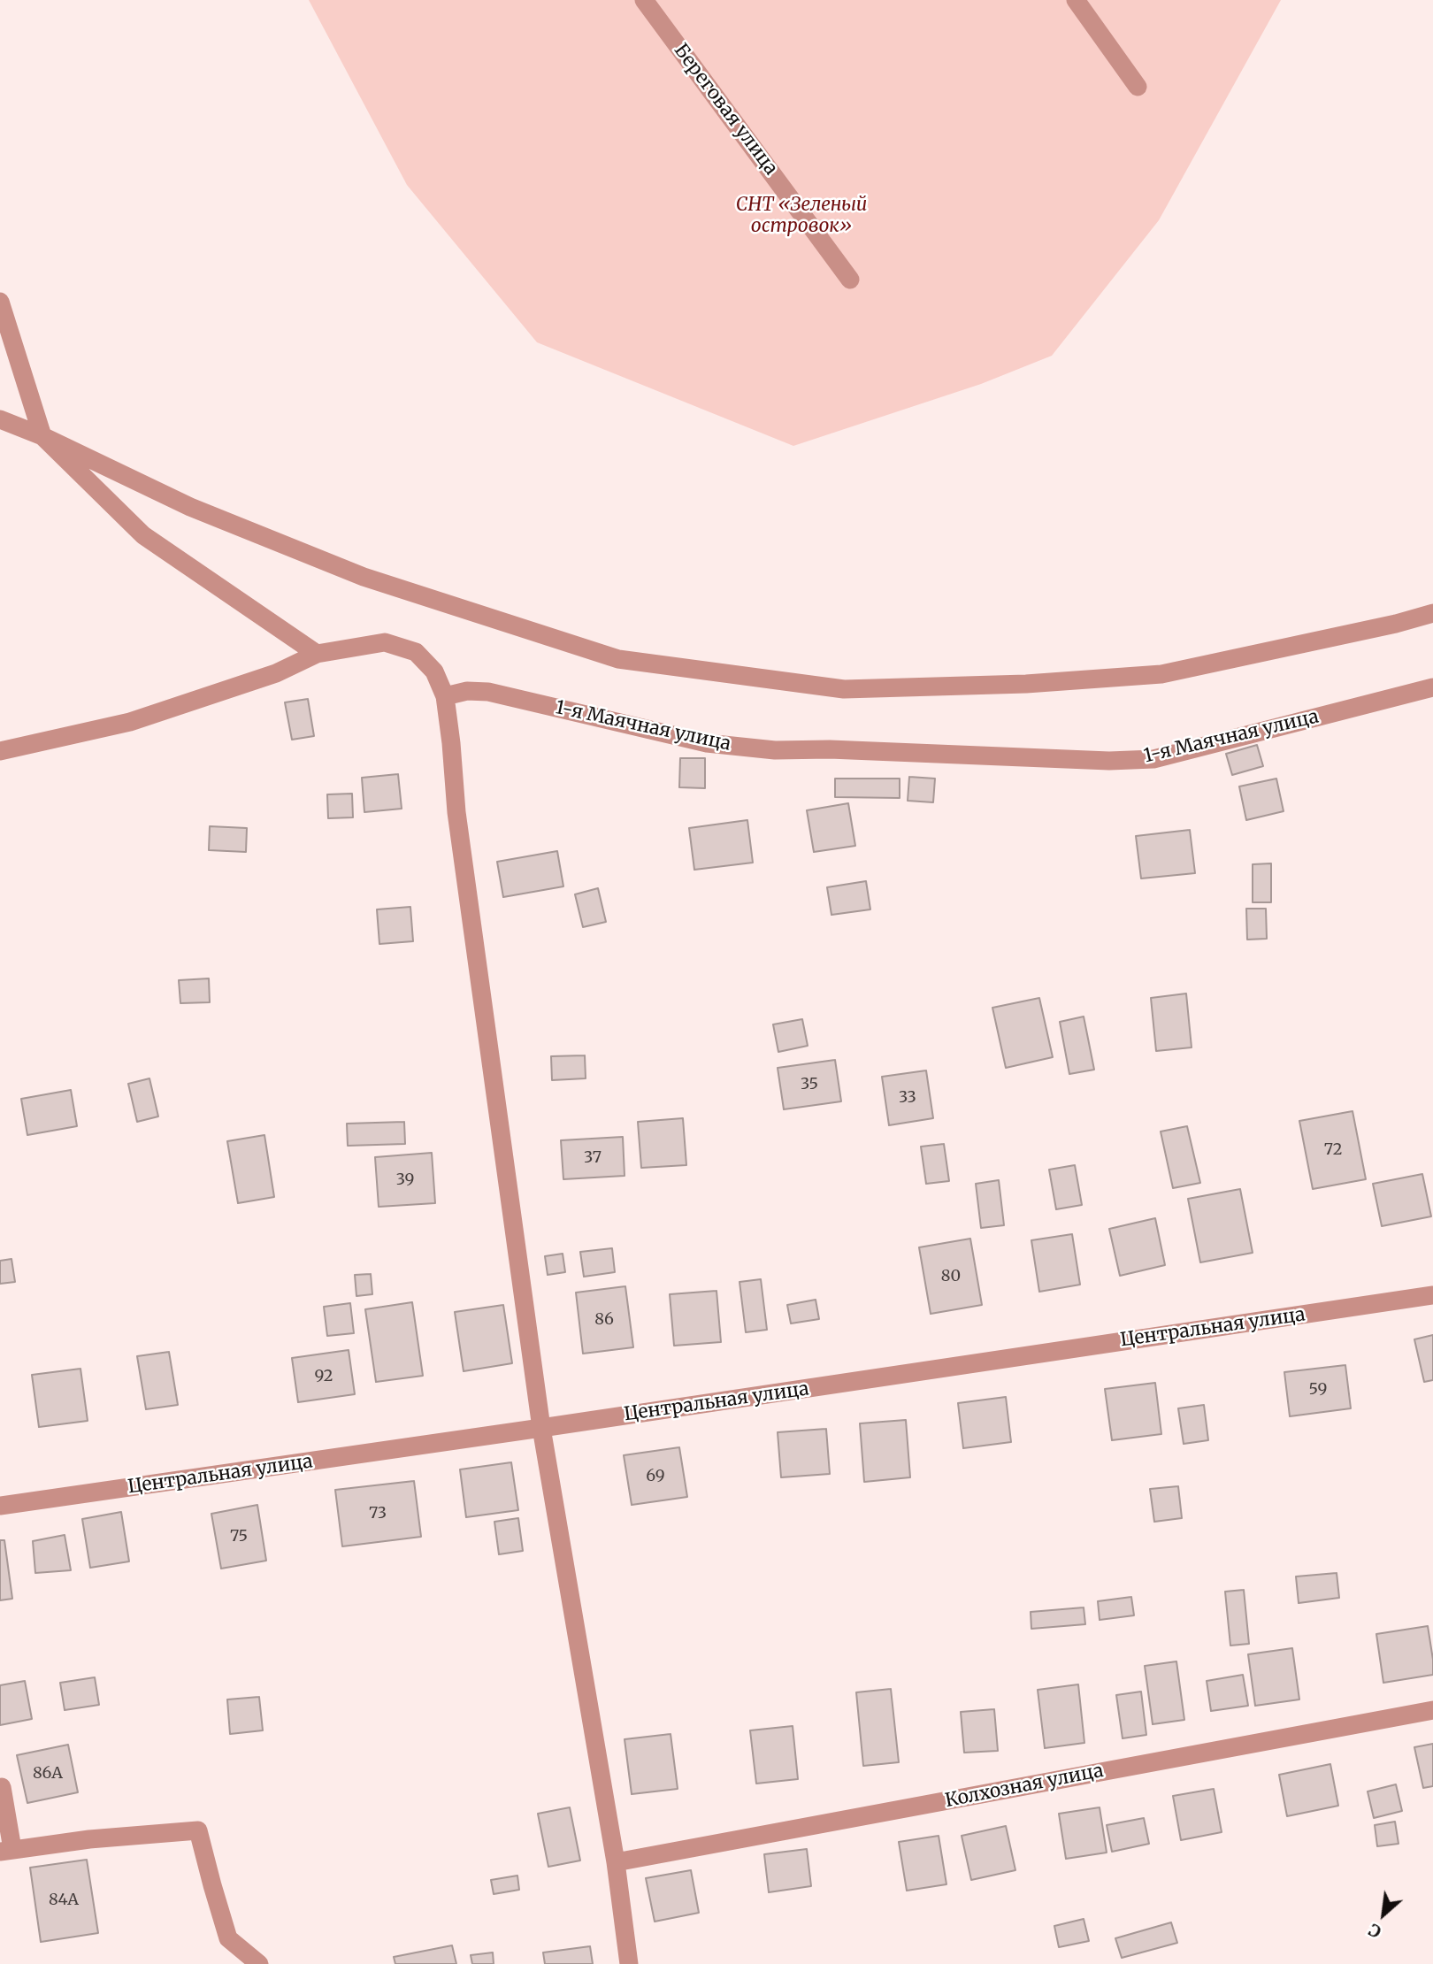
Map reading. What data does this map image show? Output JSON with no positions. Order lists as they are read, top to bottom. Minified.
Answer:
{"streets":{"street":["Береговая улица","1-я Маячная улица","Центральная улица","Колхозная улица"]},"parks":["СНТ «Зеленый островок»"],"house_numbers":["35","33","72","37","39","80","86","92","59","69","73","75","86А","84А"],"north":"bottom left"}
